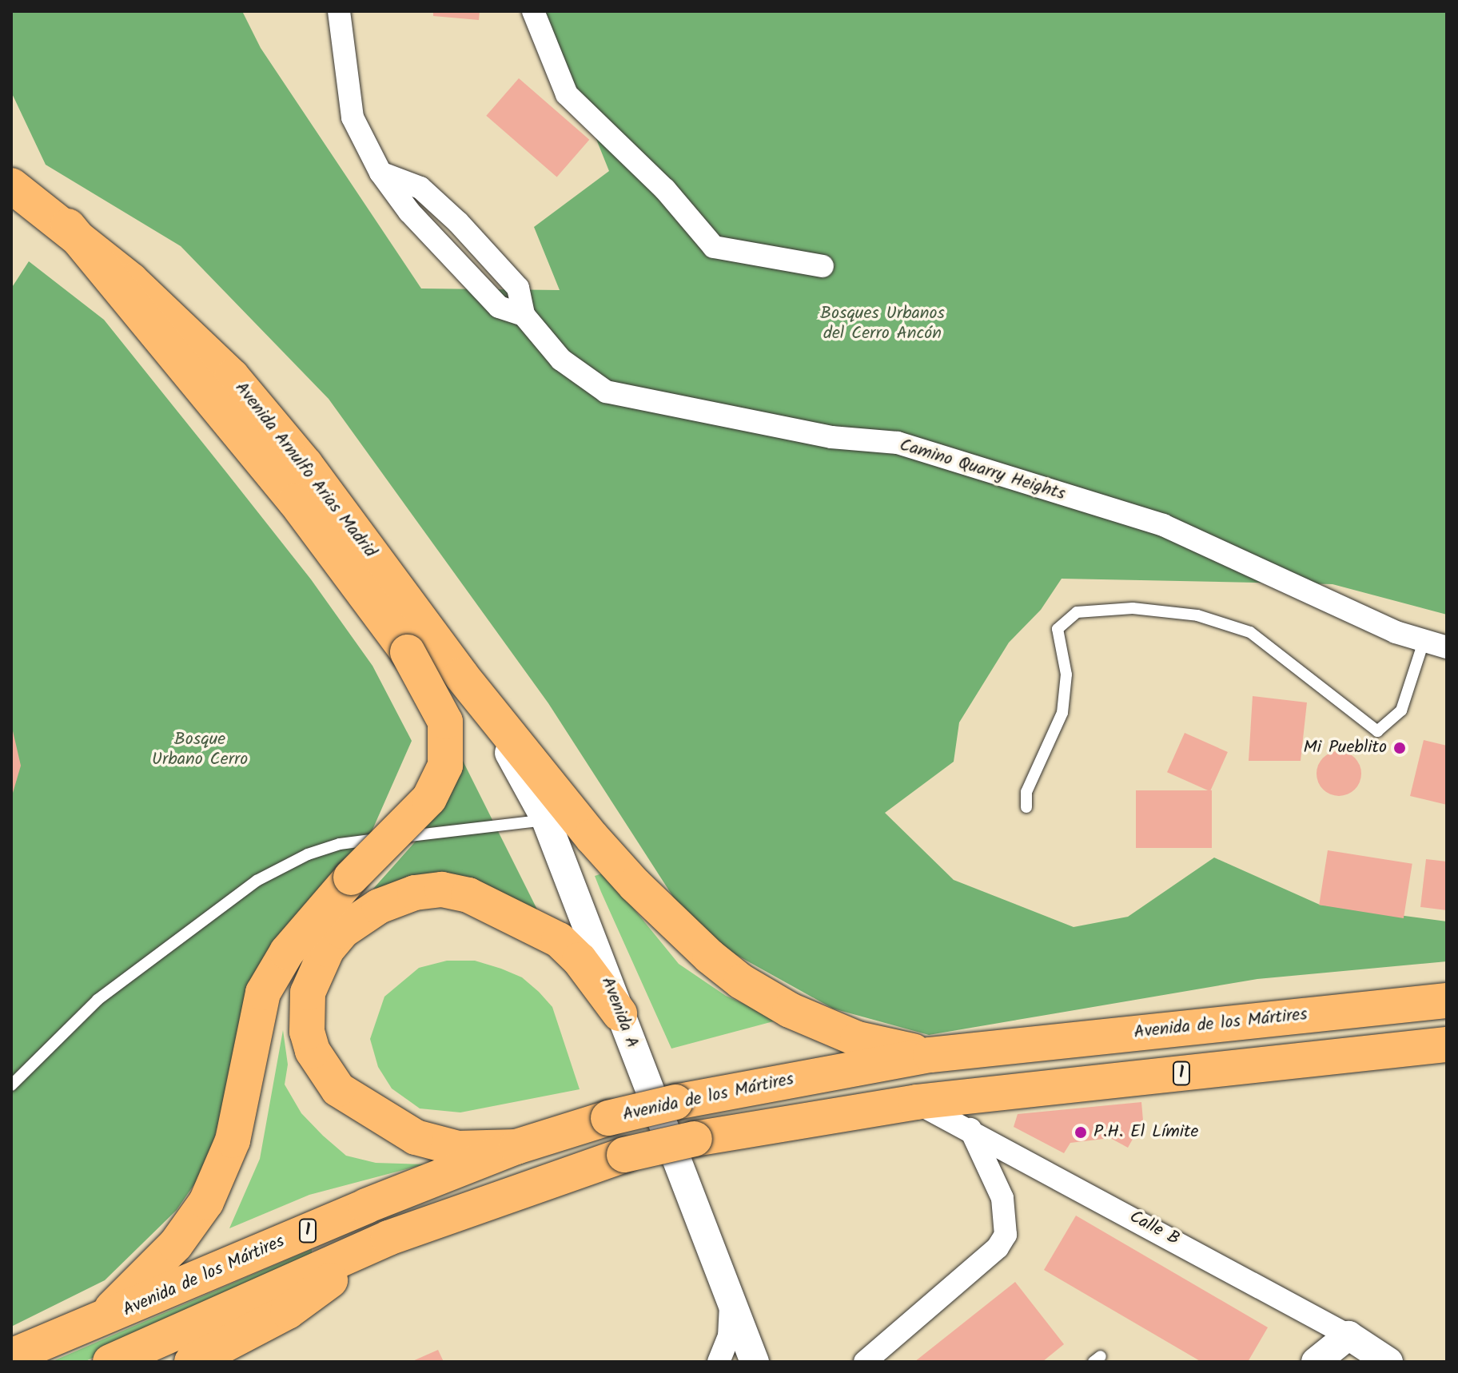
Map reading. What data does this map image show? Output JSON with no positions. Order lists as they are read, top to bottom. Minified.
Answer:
{"streets":{"main road":["Avenida Arnulfo Arias Madrid","Avenida de los Mártires","1"],"street":["Camino Quarry Heights","Avenida A","Calle B"]},"crossings":[["Avenida Arnulfo Arias Madrid","Avenida A"],["Avenida Arnulfo Arias Madrid","Avenida de los Mártires"],["1","Calle B"]],"parks":["Bosques Urbanos del Cerro Ancón","Bosque Urbano Cerro"],"places":["Mi Pueblito","P.H. El Límite"]}
